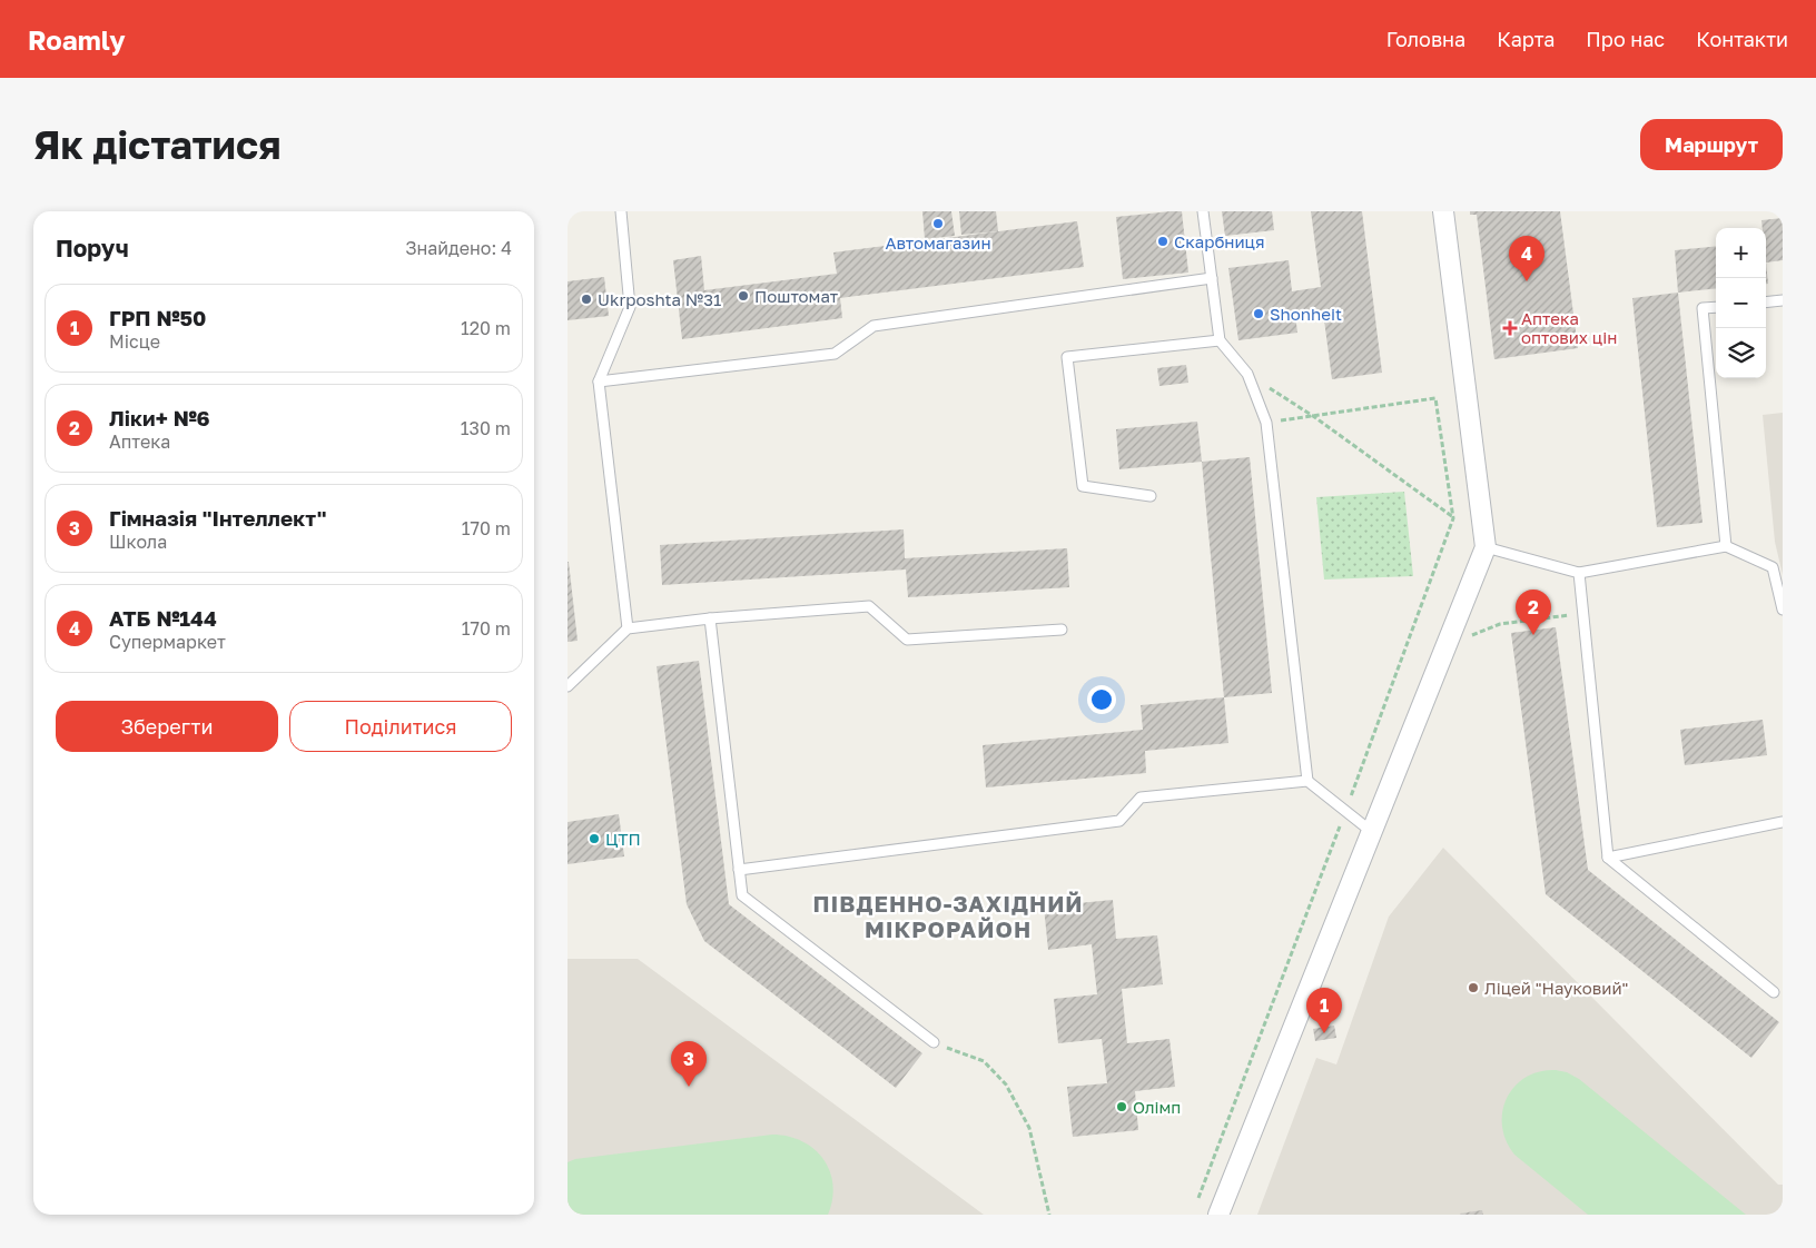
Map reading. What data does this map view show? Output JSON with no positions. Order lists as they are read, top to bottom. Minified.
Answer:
{"districts":["ПІВДЕННО-ЗАХІДНИЙ МІКРОРАЙОН"],"places":{"other":["Автомагазин","Скарбниця","Поштомат","Ukrposhta №31","Shonheit","ЦТП","Ліцей \"Науковий\"","Олімп"],"health":["Аптека оптових цін"]},"page":{"header":"Roamly","nav":["Головна","Карта","Про нас","Контакти"],"buttons":["Маршрут",["Зберегти","Поділитися"]],"title":"Як дістатися","heading":["Поруч","Знайдено: 4"],"map_buttons":["+","−"],"pins":["4","2","1","3"],"list":[{"mark":"1","name":"ГРП №50","note":"Місце","value":"120 m"},{"mark":"2","name":"Ліки+ №6","note":"Аптека","value":"130 m"},{"mark":"3","name":"Гімназія \"Інтеллект\"","note":"Школа","value":"170 m"},{"mark":"4","name":"АТБ №144","note":"Супермаркет","value":"170 m"}]}}
